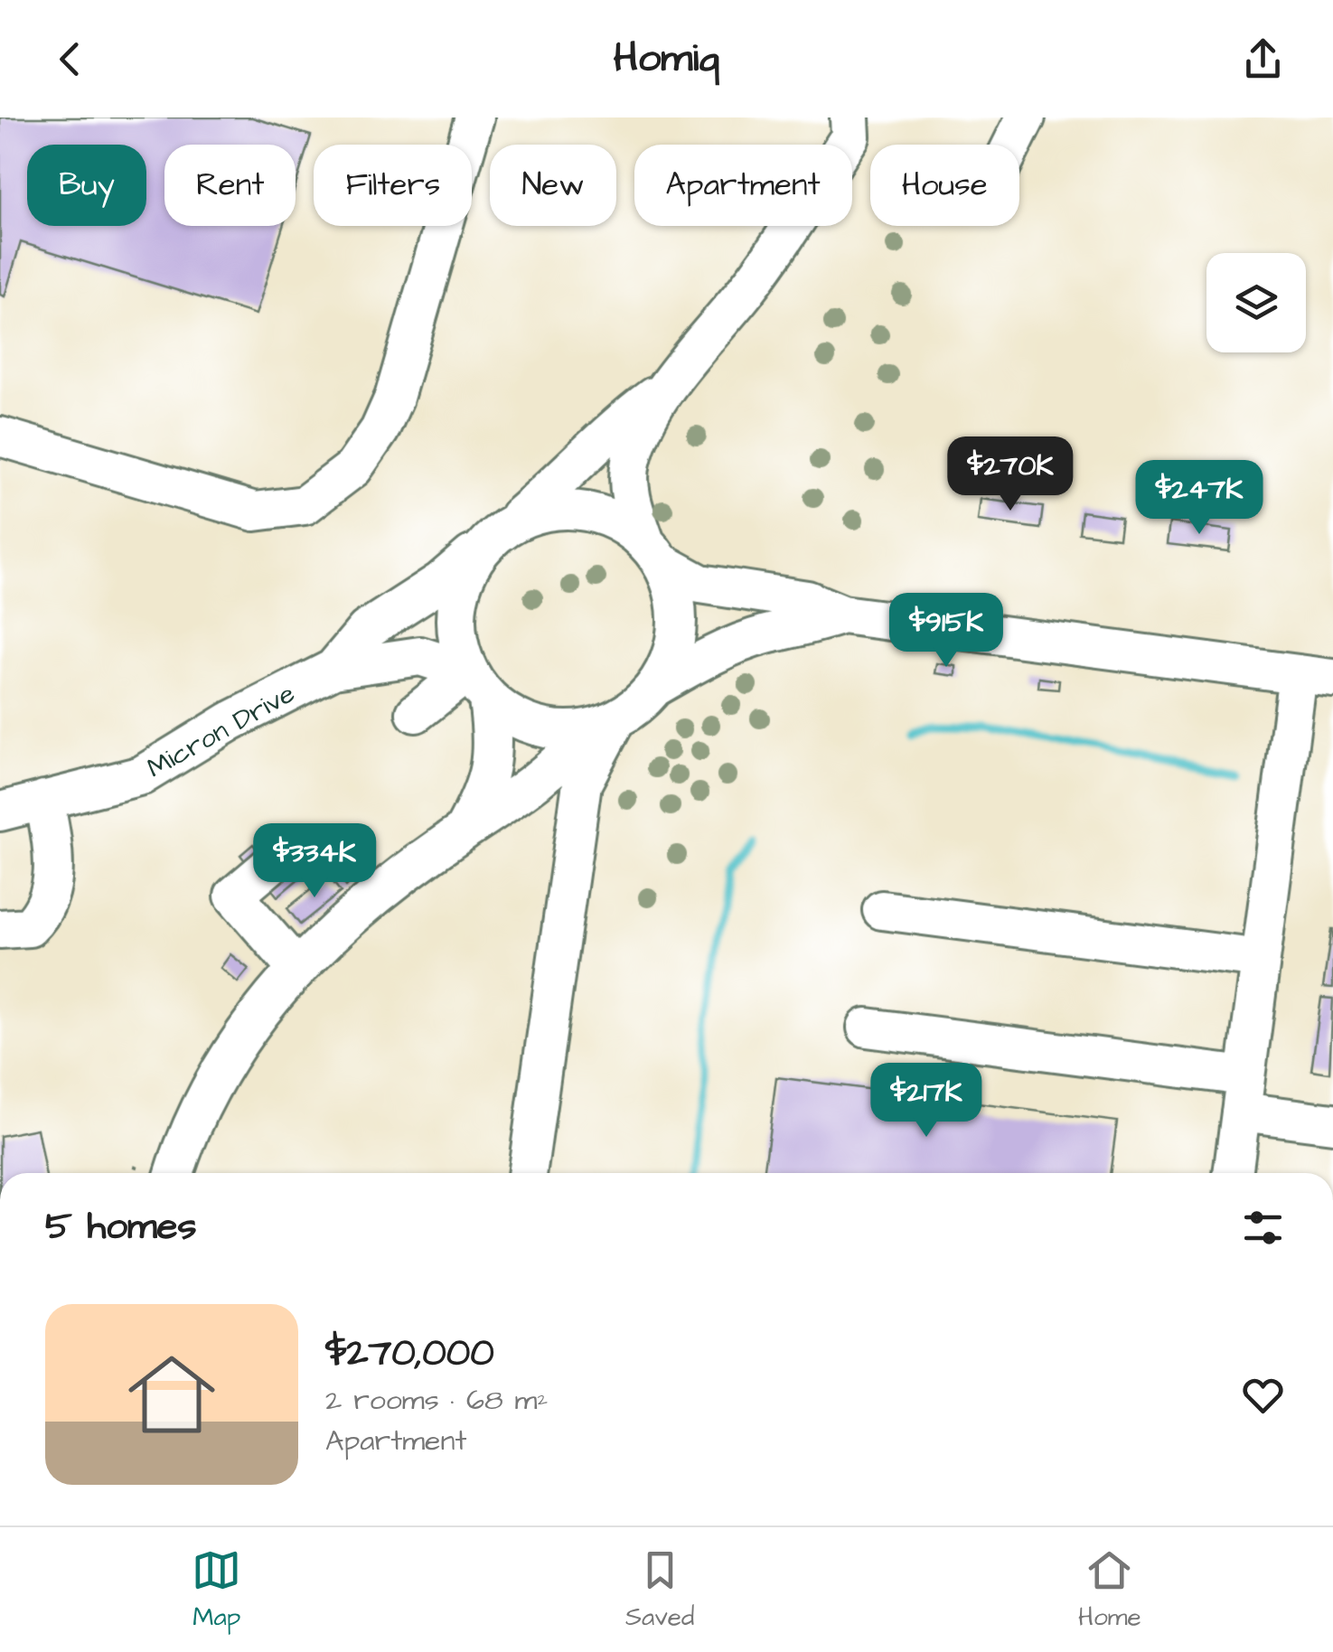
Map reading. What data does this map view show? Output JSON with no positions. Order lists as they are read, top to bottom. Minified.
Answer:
{"streets":{"lane":["Micron Drive"]},"page":{"header":"Homiq","chip":["Buy","Rent","Filters","New","Apartment","House"],"price":["$270K","$247K","$915K","$334K","$217K"],"heading":"5 homes","list":[{"name":"$270,000","note":"2 rooms · 68 m² · Apartment"}],"tabs":["Map","Saved","Home"]}}
